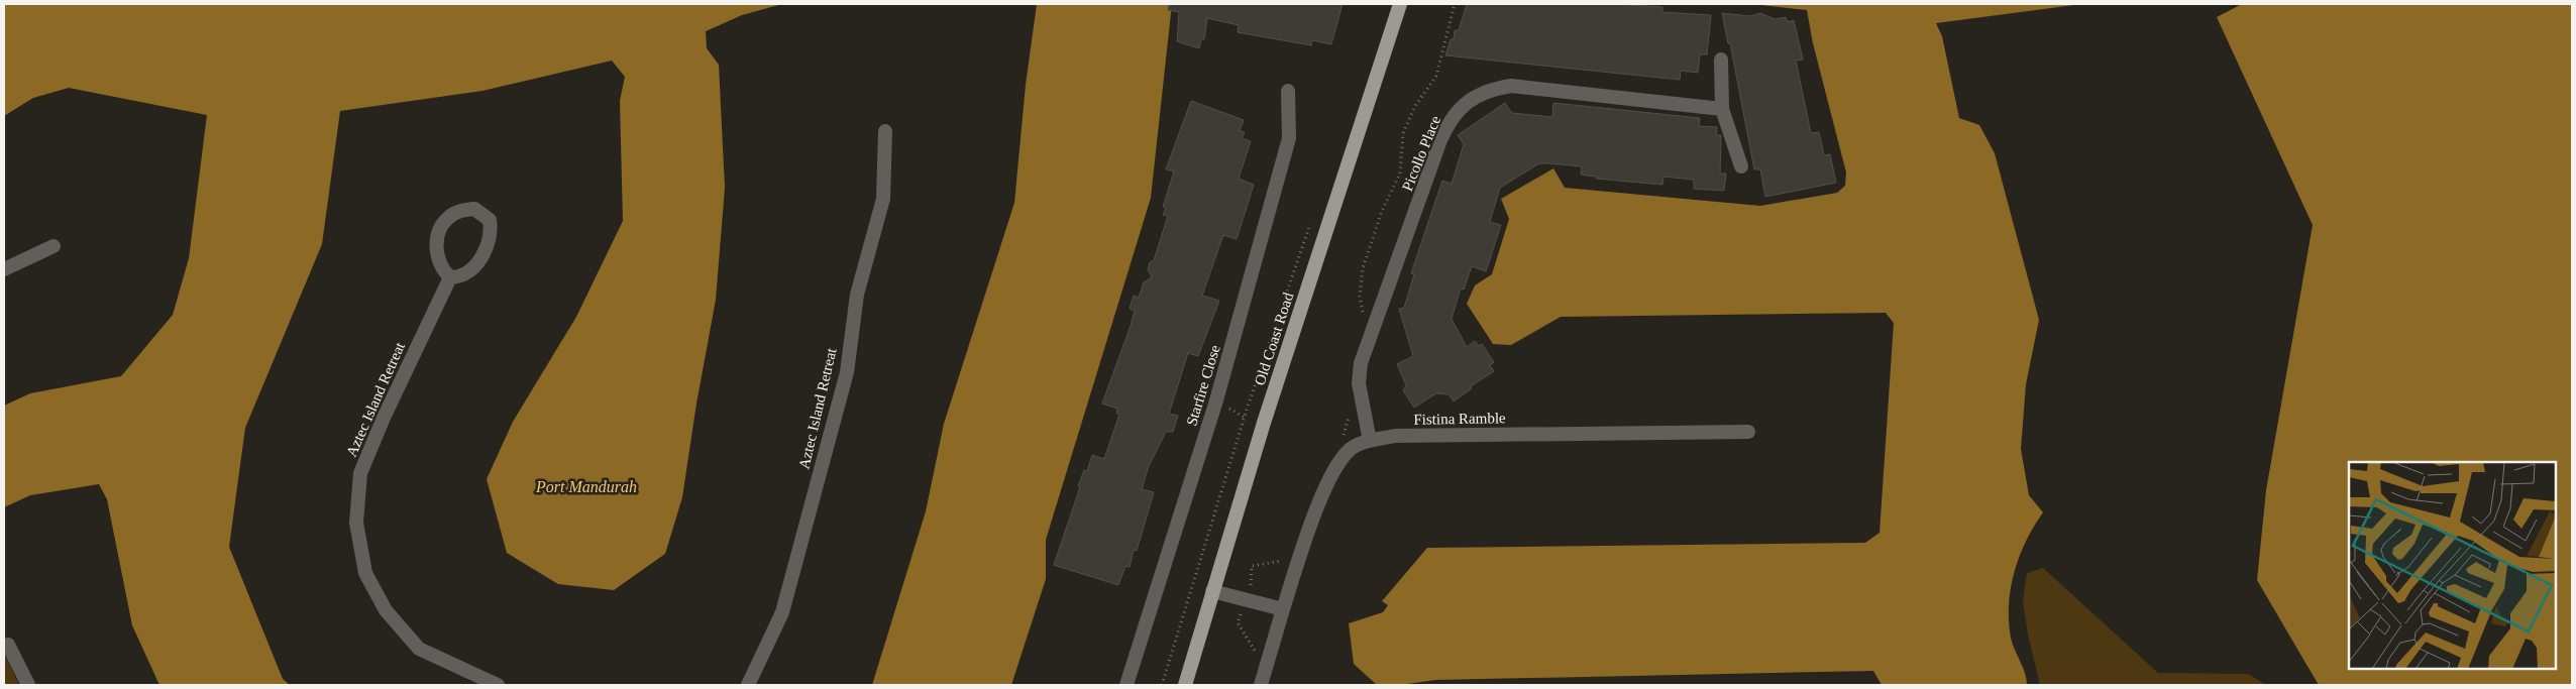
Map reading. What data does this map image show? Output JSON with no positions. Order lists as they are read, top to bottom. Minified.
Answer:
{"streets":{"main road":["Old Coast Road"],"street":["Picollo Place","Starfire Close","Aztec Island Retreat","Fistina Ramble"]},"crossings":[["Picollo Place","Fistina Ramble"]],"water":["Port Mandurah"]}
